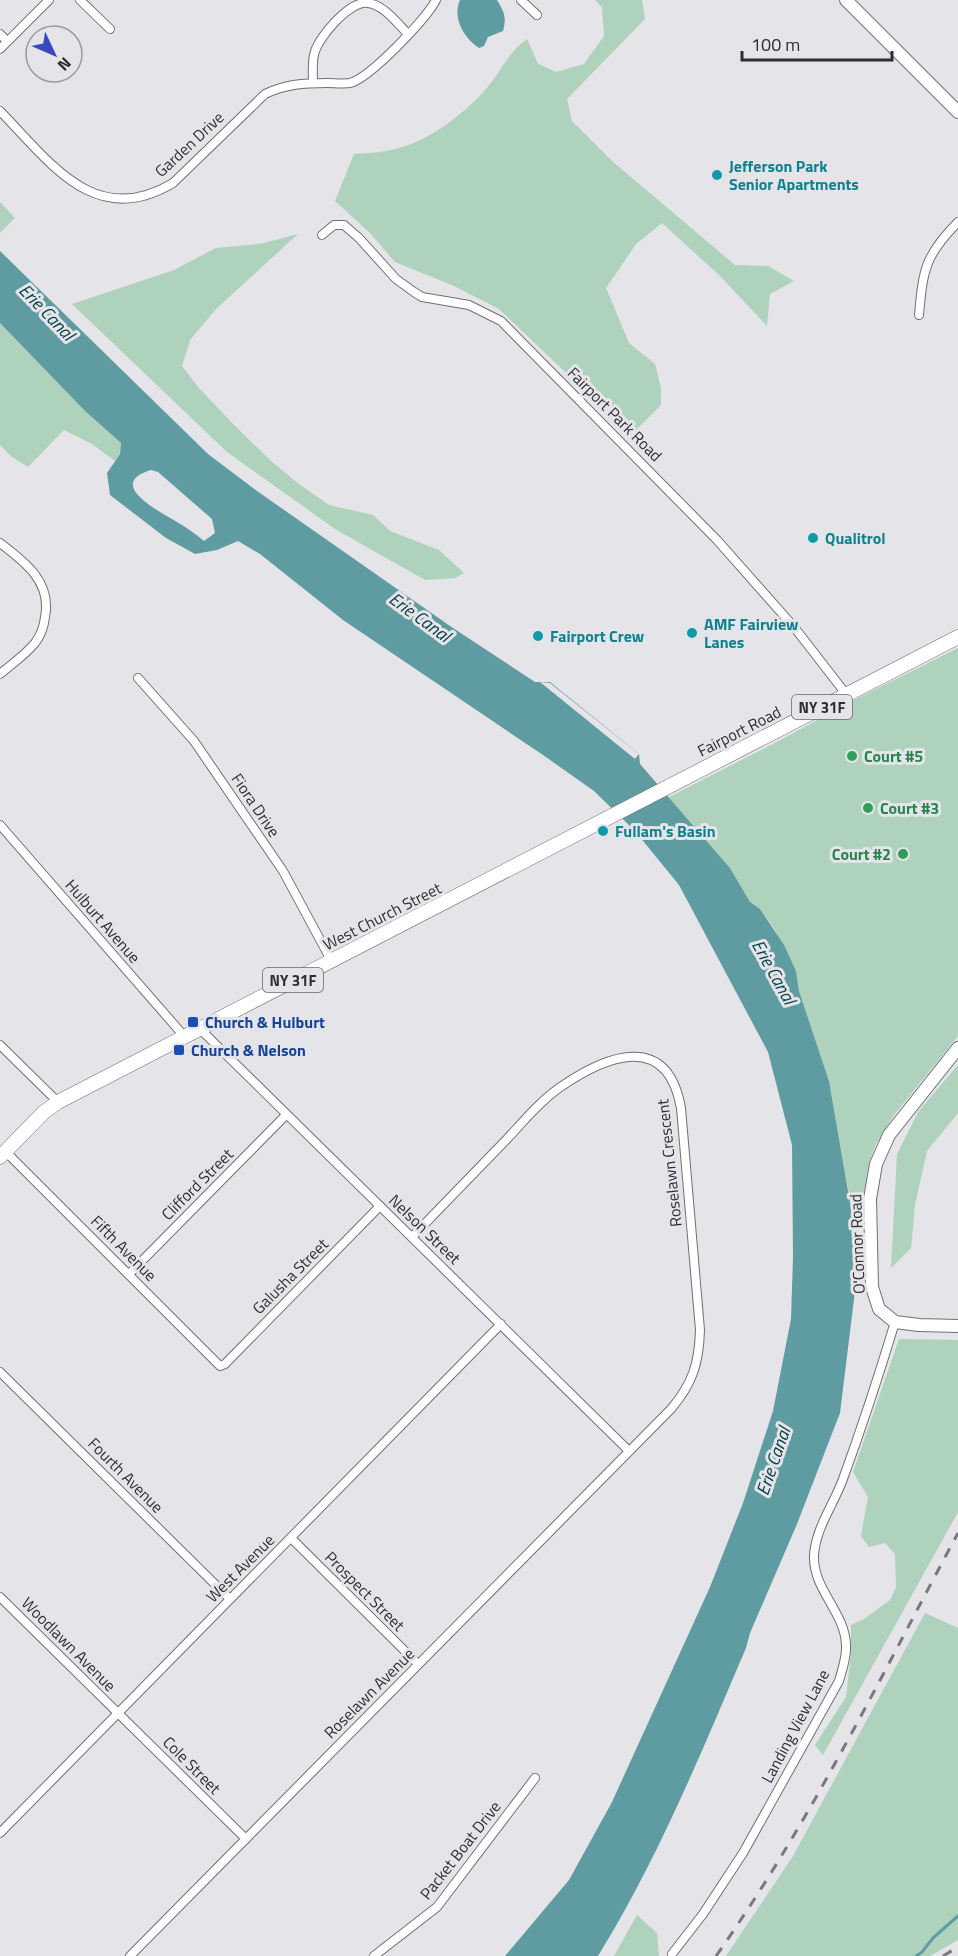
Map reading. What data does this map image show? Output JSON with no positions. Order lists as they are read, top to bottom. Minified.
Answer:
{"streets":{"main road":["NY 31F","Fairport Road","West Church Street"],"street":["Garden Drive","Fairport Park Road","Fiora Drive","Hulburt Avenue","Roselawn Crescent","Clifford Street","Nelson Street","O'Connor Road","Fifth Avenue","Galusha Street","Fourth Avenue","West Avenue","Prospect Street","Woodlawn Avenue","Roselawn Avenue","Landing View Lane","Cole Street","Packet Boat Drive"]},"crossings":[["Fairport Park Road","Fairport Road"],["Fairport Road","West Church Street"],["Fiora Drive","West Church Street"],["West Church Street","Hulburt Avenue"],["West Church Street","Nelson Street"],["West Church Street","Fifth Avenue"],["Roselawn Crescent","Nelson Street"],["Roselawn Crescent","Roselawn Avenue"],["Clifford Street","Nelson Street"],["Clifford Street","Fifth Avenue"],["Nelson Street","Galusha Street"],["Nelson Street","West Avenue"],["Nelson Street","Roselawn Avenue"],["O'Connor Road","Landing View Lane"],["Fifth Avenue","Galusha Street"],["Fourth Avenue","West Avenue"],["West Avenue","Prospect Street"],["West Avenue","Woodlawn Avenue"],["West Avenue","Cole Street"],["Prospect Street","Roselawn Avenue"],["Woodlawn Avenue","Cole Street"],["Roselawn Avenue","Cole Street"]],"water":["Erie Canal"],"places":{"other":["Jefferson Park Senior Apartments","Qualitrol","AMF Fairview Lanes","Fairport Crew","Court #5","Court #3","Fullam's Basin","Court #2"],"transit":["Church & Hulburt","Church & Nelson"]},"scale_bar":"100 m","north":"bottom right"}
